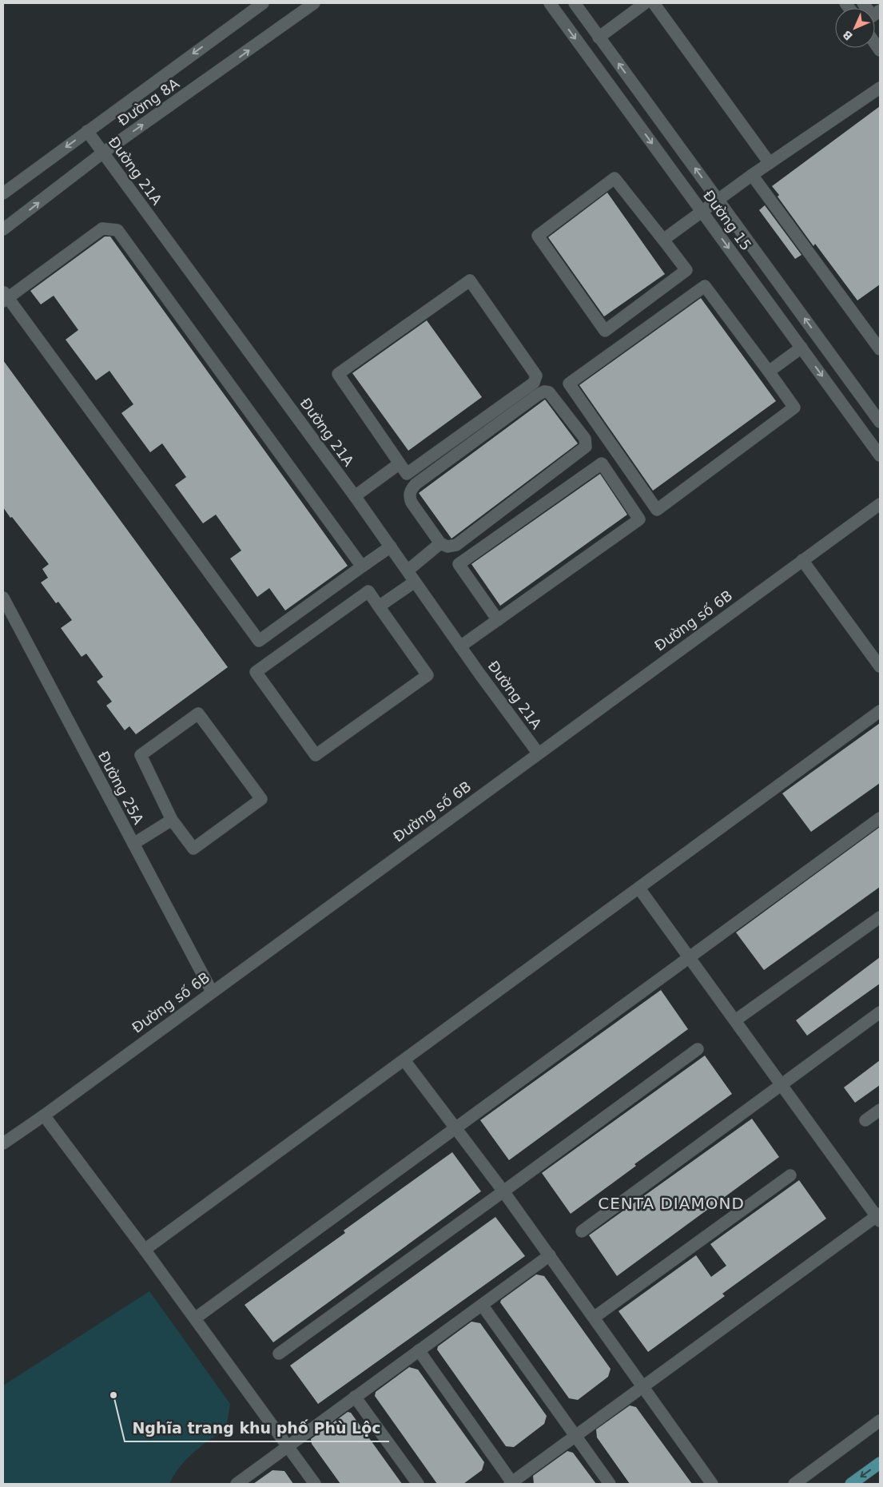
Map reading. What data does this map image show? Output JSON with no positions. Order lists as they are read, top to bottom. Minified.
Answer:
{"streets":{"street":["Đường 8A","Đường 21A","Đường 15","Đường số 6B","Đường 25A"]},"crossings":[["Đường 8A","Đường 21A"],["Đường 21A","Đường số 6B"],["Đường số 6B","Đường 25A"]],"districts":["CENTA DIAMOND"],"places":["Nghĩa trang khu phố Phù Lộc"],"north":"bottom left"}
